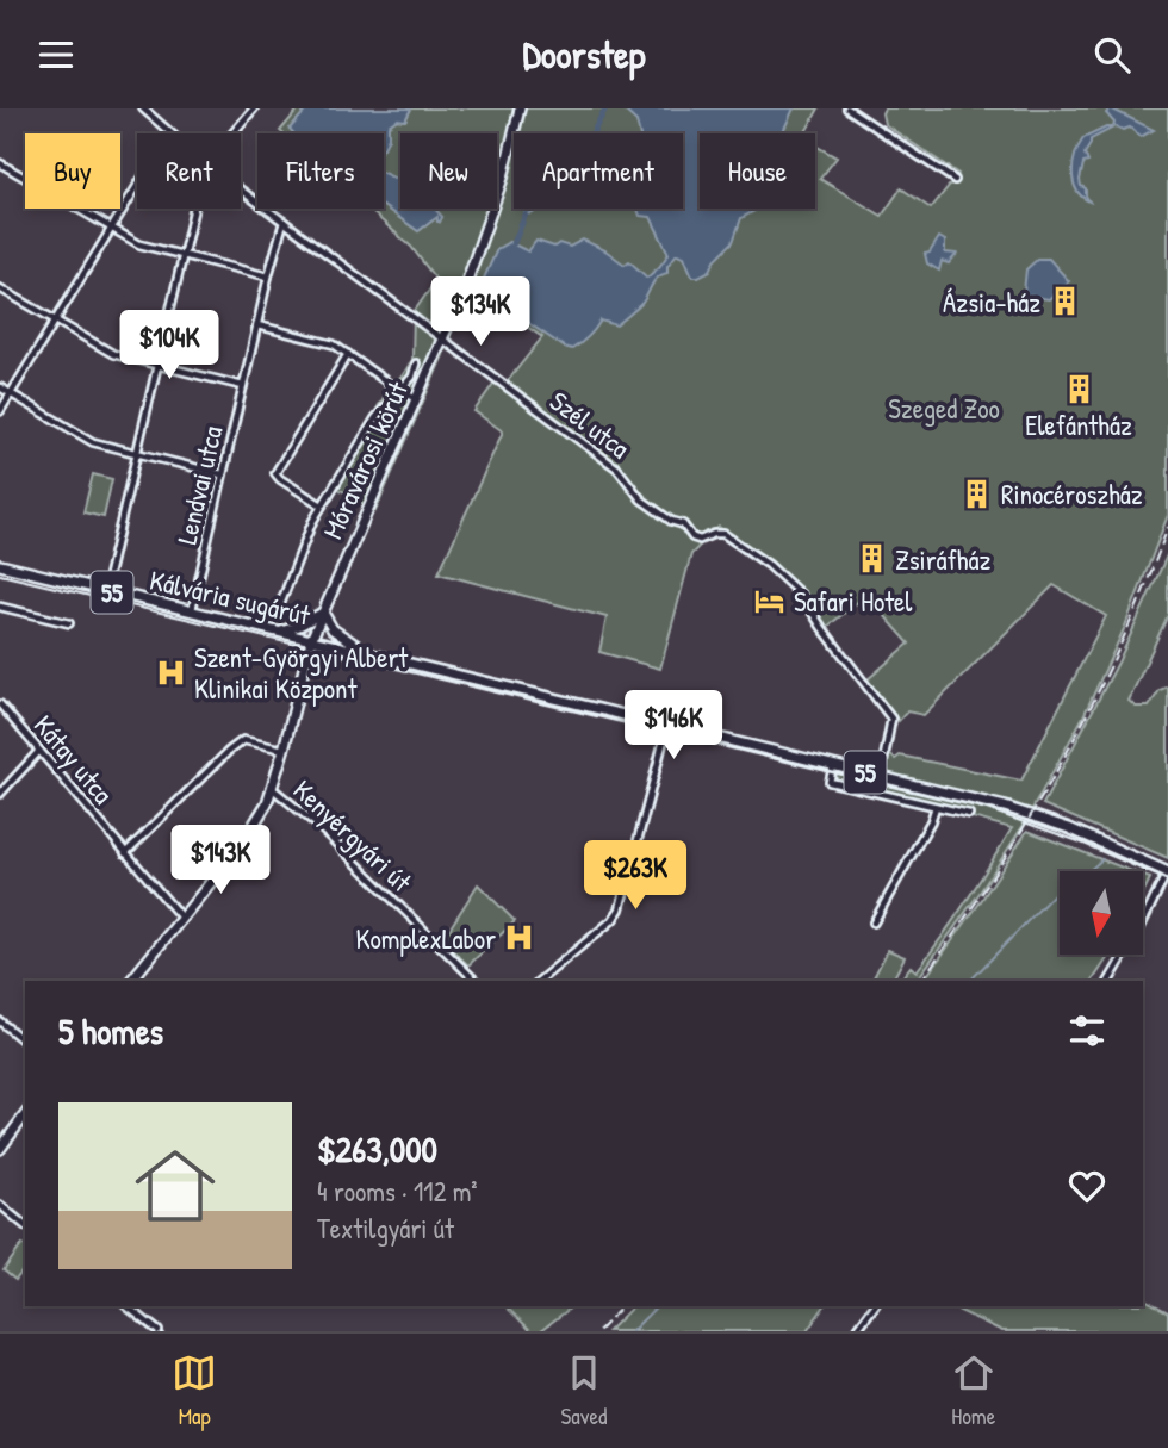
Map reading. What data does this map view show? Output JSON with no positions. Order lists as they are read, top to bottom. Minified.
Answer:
{"streets":{"main road":["Móravárosi körút","55","Kálvária sugárút"],"street":["Szél utca","Lendvai utca","Kátay utca","Kenyérgyári út"]},"crossings":[["Szél utca","Móravárosi körút"],["Szél utca","Lendvai utca"],["Szél utca","Kálvária sugárút"],["Móravárosi körút","Kálvária sugárút"],["Móravárosi körút","Kátay utca"],["Móravárosi körút","Kenyérgyári út"],["Lendvai utca","Kálvária sugárút"]],"parks":["Szeged Zoo"],"places":{"building":["Ázsia-ház","Elefántház","Rinocéroszház","Zsiráfház"],"hotel":["Safari Hotel"],"hospital":["Szent-Györgyi Albert Klinikai Központ","KomplexLabor"]},"north":"bottom","page":{"header":"Doorstep","chip":["Buy","Rent","Filters","New","Apartment","House"],"price":["$134K","$104K","$146K","$143K","$263K"],"heading":"5 homes","list":[{"name":"$263,000","note":"4 rooms · 112 m² · Textilgyári út"}],"tabs":["Map","Saved","Home"]}}
